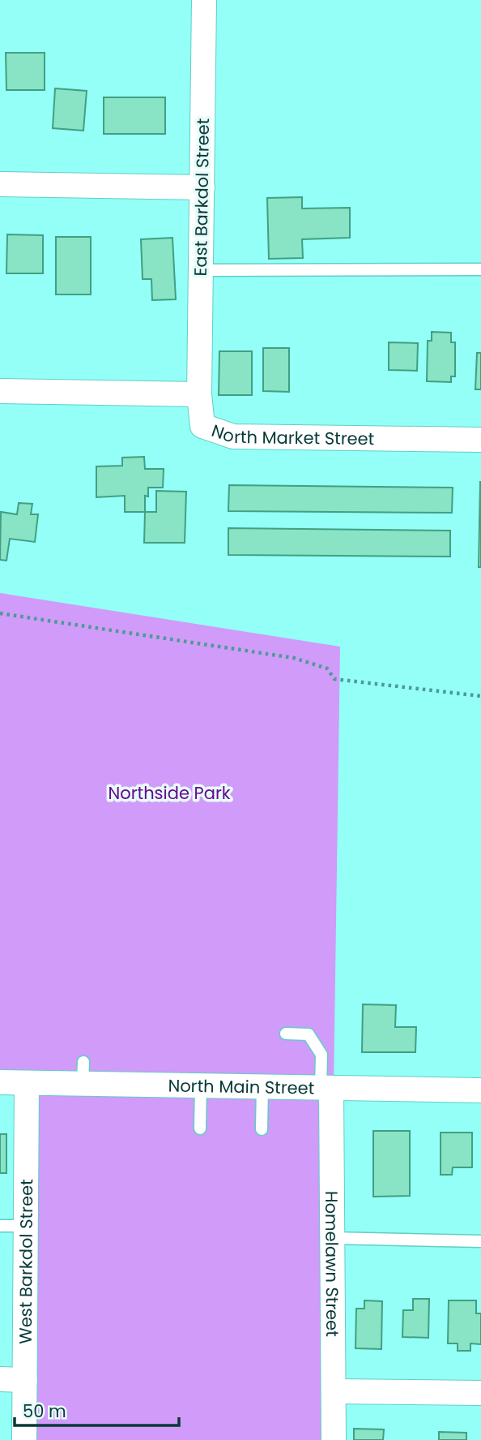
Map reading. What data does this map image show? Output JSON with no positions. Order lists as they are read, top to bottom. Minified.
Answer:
{"streets":{"street":["East Barkdol Street","North Market Street","North Main Street","West Barkdol Street","Homelawn Street"]},"crossings":[["East Barkdol Street","North Market Street"],["North Main Street","West Barkdol Street"],["North Main Street","Homelawn Street"]],"parks":["Northside Park"],"scale_bar":"50 m"}
